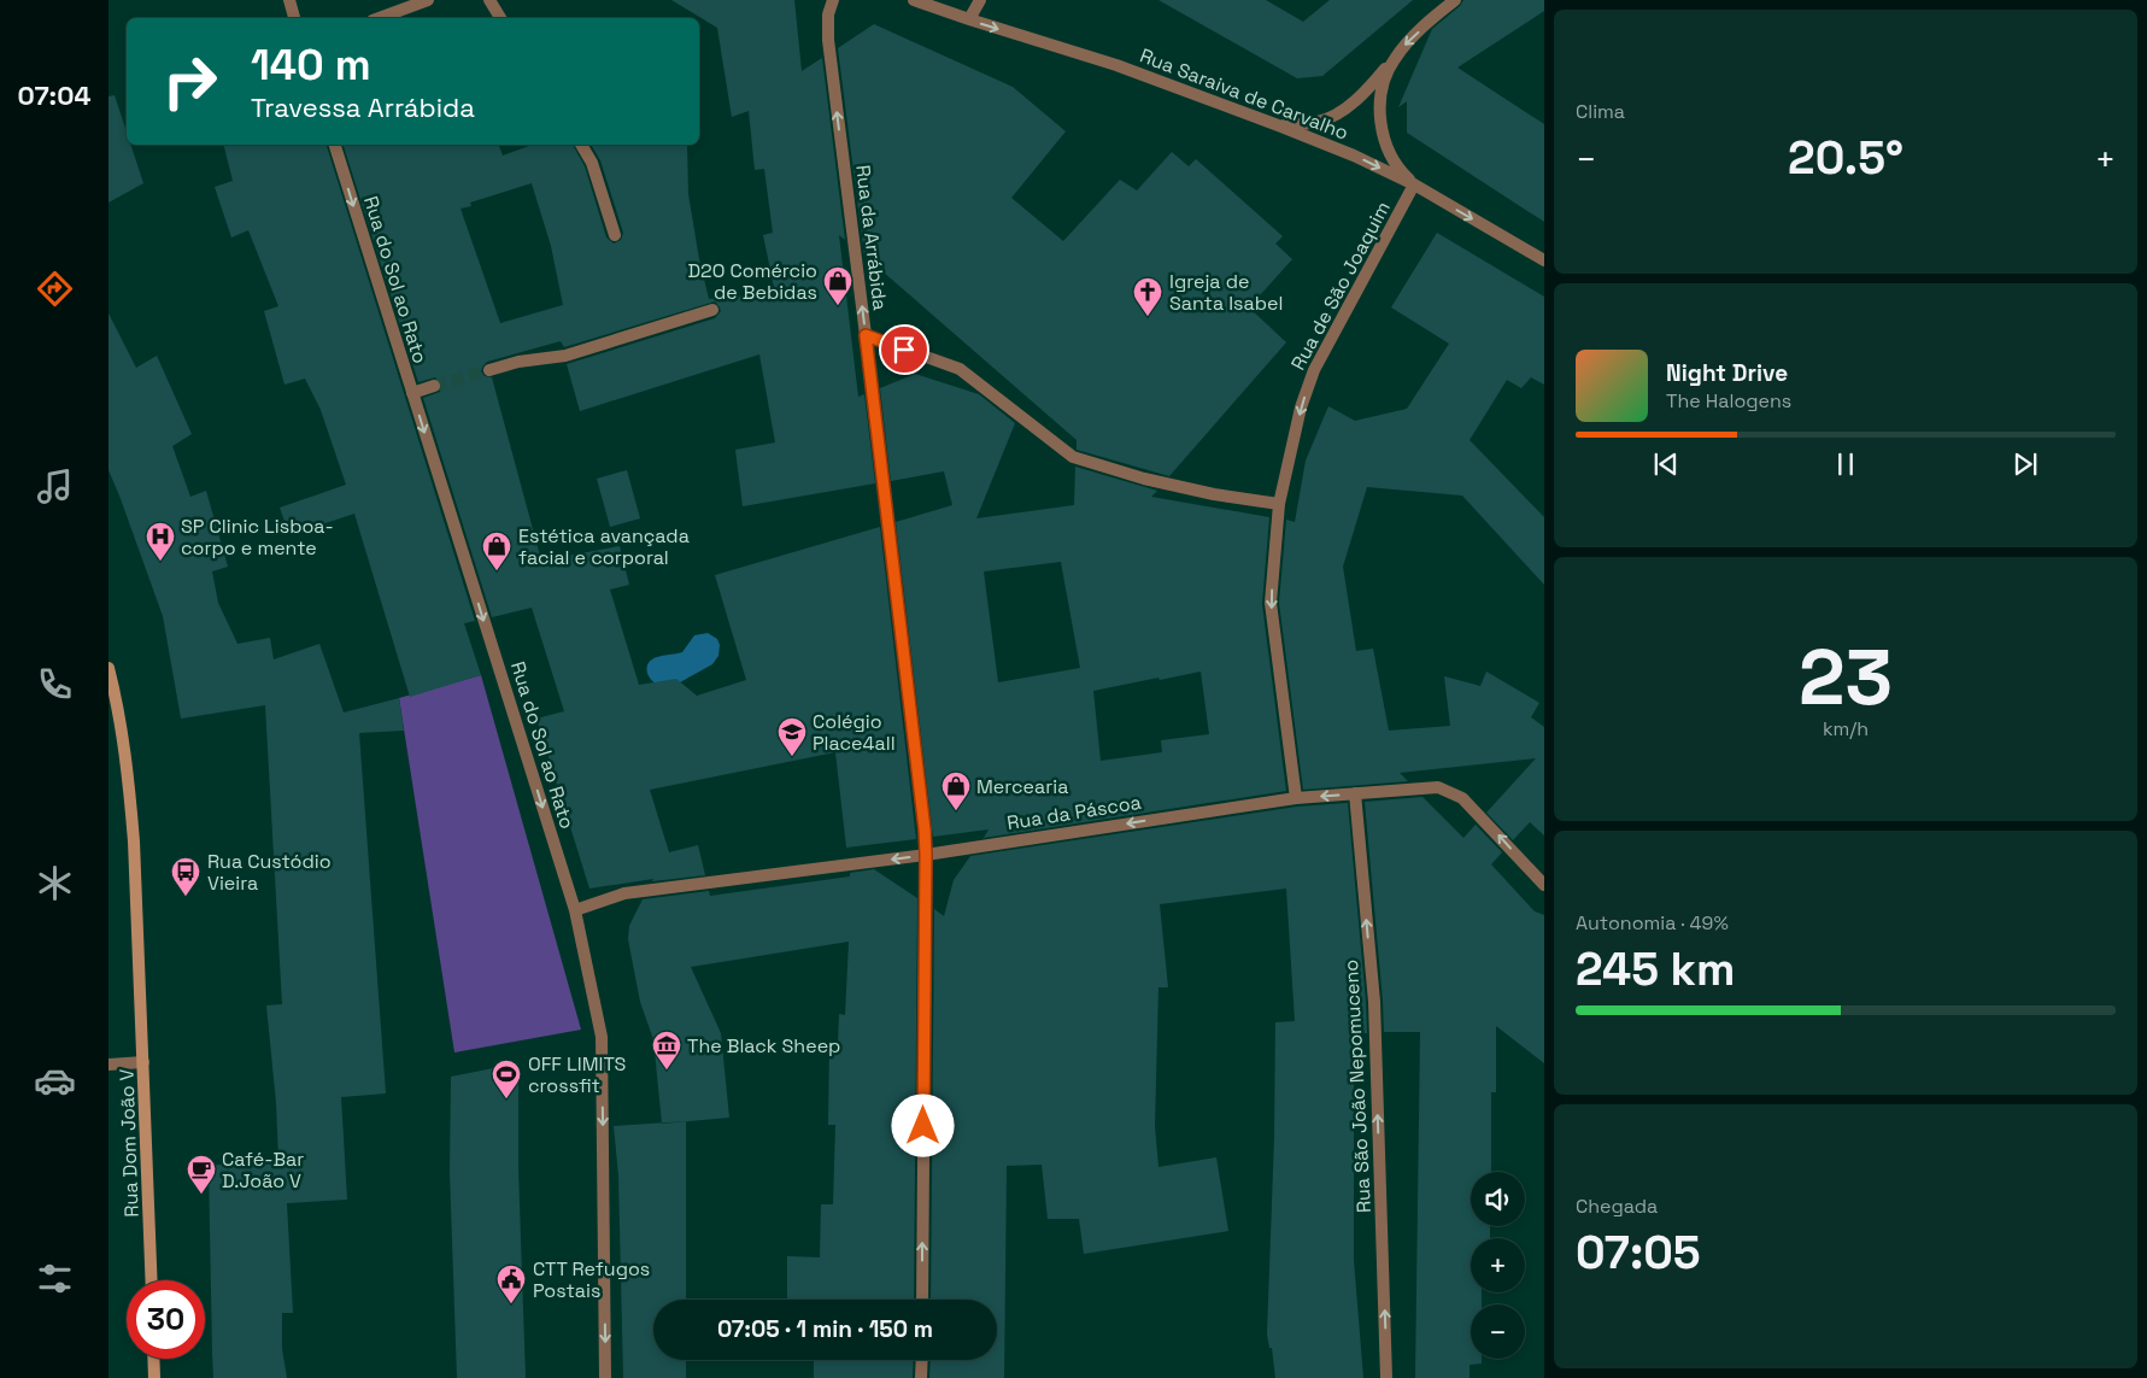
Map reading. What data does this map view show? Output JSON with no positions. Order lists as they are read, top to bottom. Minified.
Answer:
{"streets":{"main road":["Rua Dom João V"],"street":["Rua Saraiva de Carvalho","Rua da Arrábida","Rua do Sol ao Rato","Rua de São Joaquim","Rua da Páscoa","Rua São João Nepomuceno"]},"crossings":[["Rua Saraiva de Carvalho","Rua de São Joaquim"],["Rua da Arrábida","Rua da Páscoa"],["Rua do Sol ao Rato","Rua da Páscoa"],["Rua de São Joaquim","Rua da Páscoa"],["Rua da Páscoa","Rua São João Nepomuceno"]],"one_way":["Rua Saraiva de Carvalho","Rua da Arrábida","Rua do Sol ao Rato","Rua de São Joaquim","Rua da Páscoa","Rua São João Nepomuceno"],"places":{"shop":["D2O Comércio de Bebidas","Estética avançada facial e corporal","Mercearia"],"church":["Igreja de Santa Isabel"],"hospital":["SP Clinic Lisboa- corpo e mente"],"school or university":["Colégio Place4all"],"bus stop":["Rua Custódio Vieira"],"museum":["The Black Sheep"],"sports":["OFF LIMITS crossfit"],"cafe":["Café-Bar D.João V"],"public building":["CTT Refugos Postais"]},"page":{"tabs":"07:04","tile":["Clima",["23","km/h"],["Autonomia · 49%","245 km"],["Chegada","07:05"]],"turn":["140 m","Travessa Arrábida"],"heat":["−","20.5°","+"],"song":["Night Drive","The Halogens"],"map_buttons":["+","−"],"limit":"30","trip":"07:05 · 1 min · 150 m"}}
